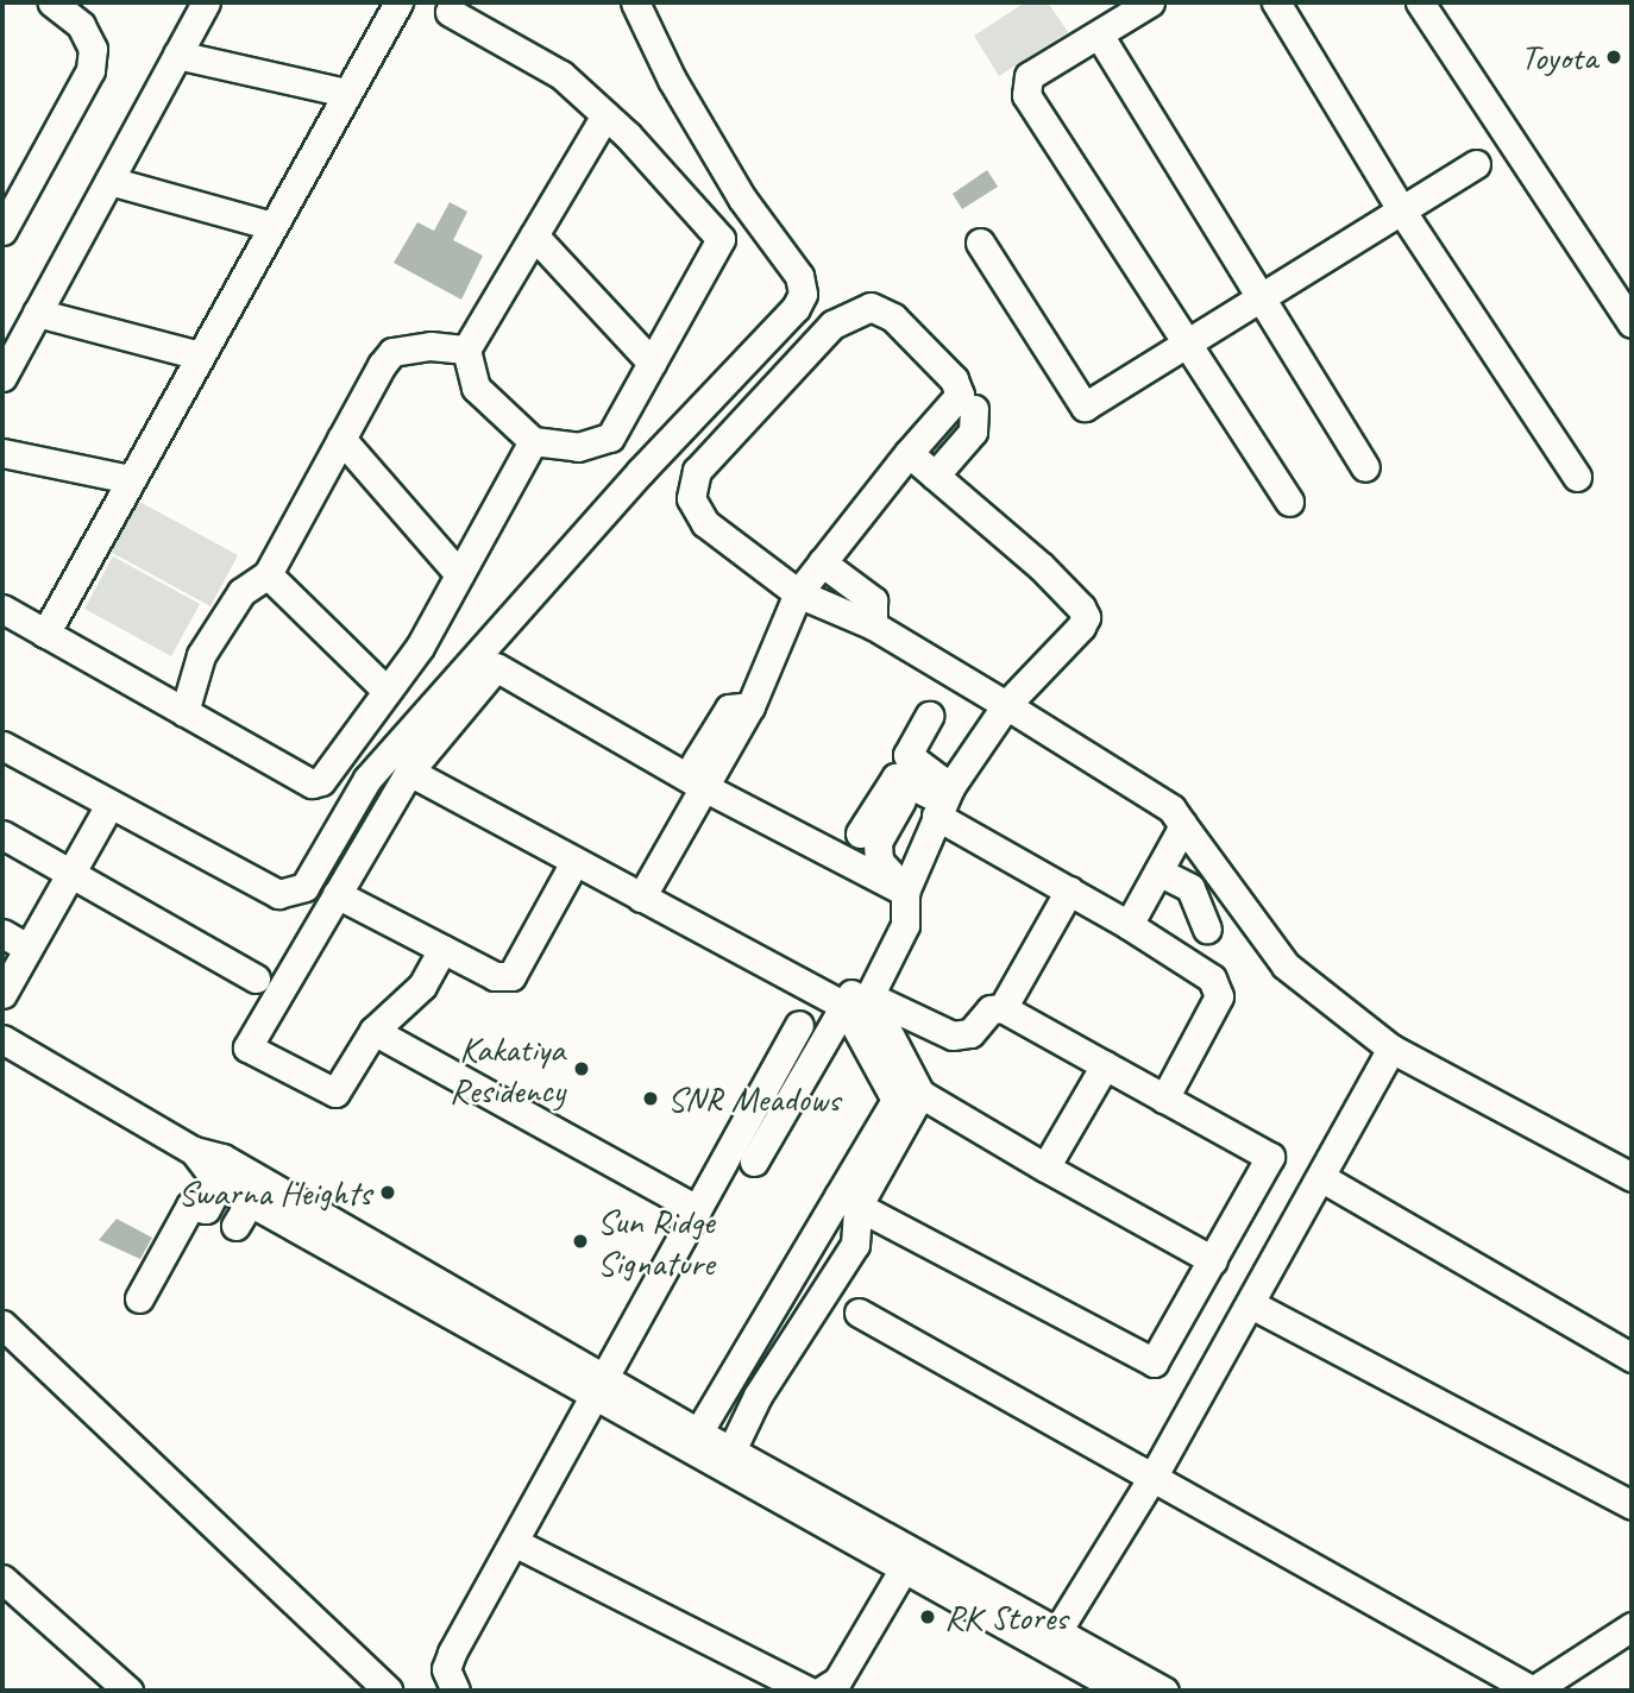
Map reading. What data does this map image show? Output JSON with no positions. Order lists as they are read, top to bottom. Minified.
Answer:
{"places":["Toyota","Kakatiya Residency","SNR Meadows","Swarna Heights","Sun Ridge Signature","RK Stores"]}
